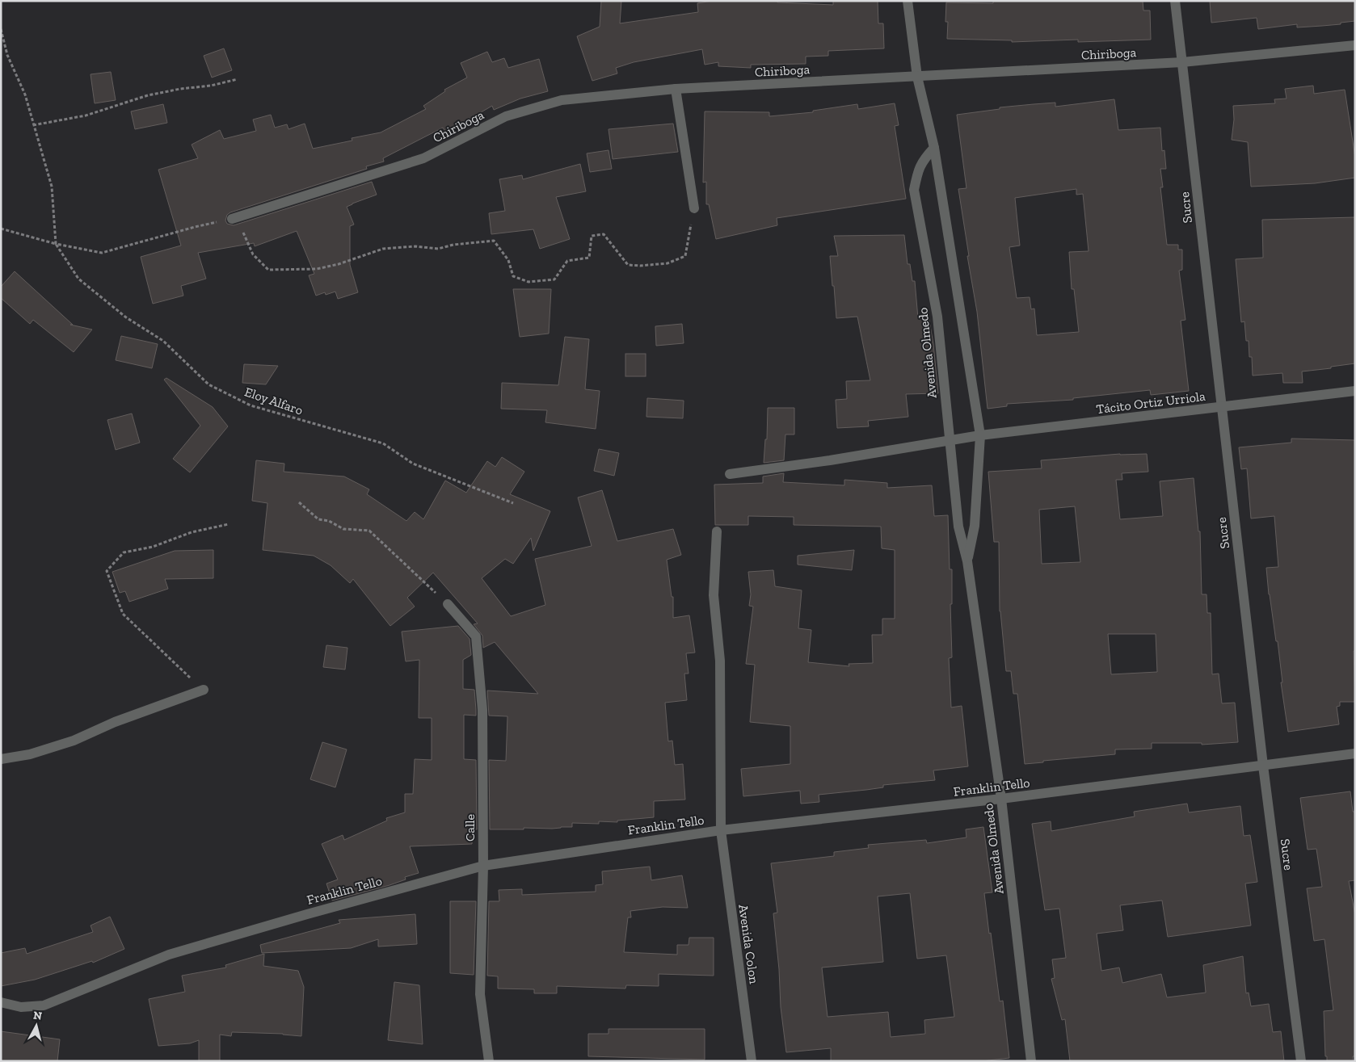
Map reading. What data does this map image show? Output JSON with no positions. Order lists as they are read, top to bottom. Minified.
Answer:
{"streets":{"street":["Chiriboga","Sucre","Avenida Olmedo","Tácito Ortiz Urriola","Franklin Tello","Calle","Avenida Colon"],"path":["Eloy Alfaro"]},"crossings":[["Chiriboga","Sucre"],["Chiriboga","Avenida Olmedo"],["Sucre","Tácito Ortiz Urriola"],["Sucre","Franklin Tello"],["Avenida Olmedo","Tácito Ortiz Urriola"],["Avenida Olmedo","Franklin Tello"],["Franklin Tello","Calle"],["Franklin Tello","Avenida Colon"]],"north":"top"}
